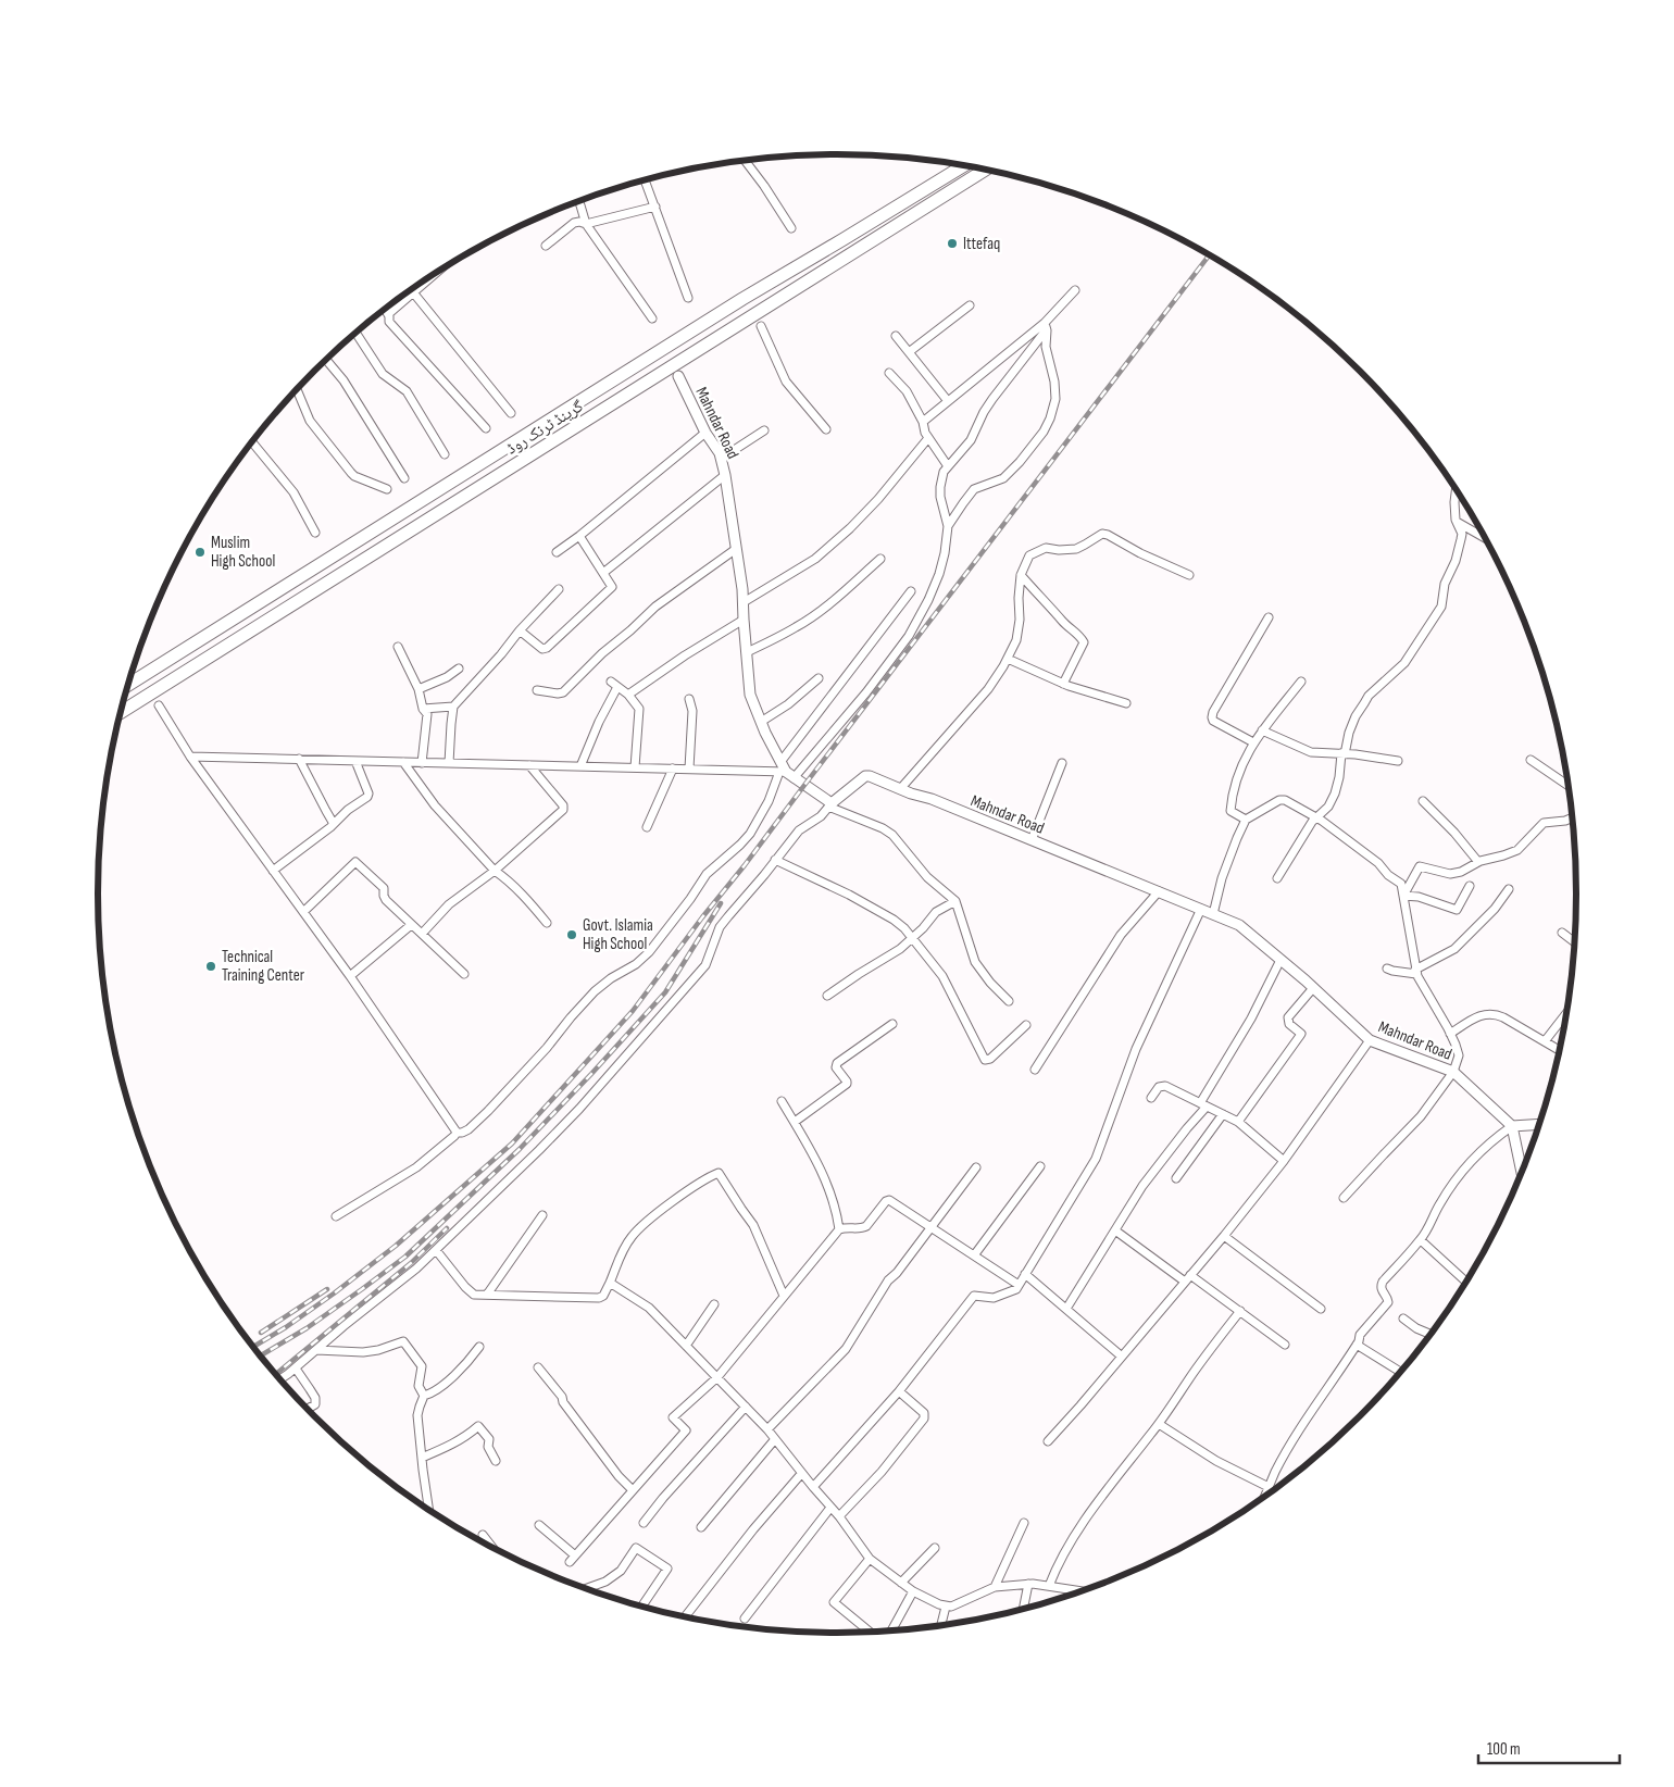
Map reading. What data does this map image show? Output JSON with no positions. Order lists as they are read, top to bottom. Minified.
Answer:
{"streets":{"highway":["گرینڈ ٹرنک روڈ"],"street":["Mahndar Road"]},"places":["Ittefaq","Muslim High School","Govt. Islamia High School","Technical Training Center"],"scale_bar":"100 m"}
